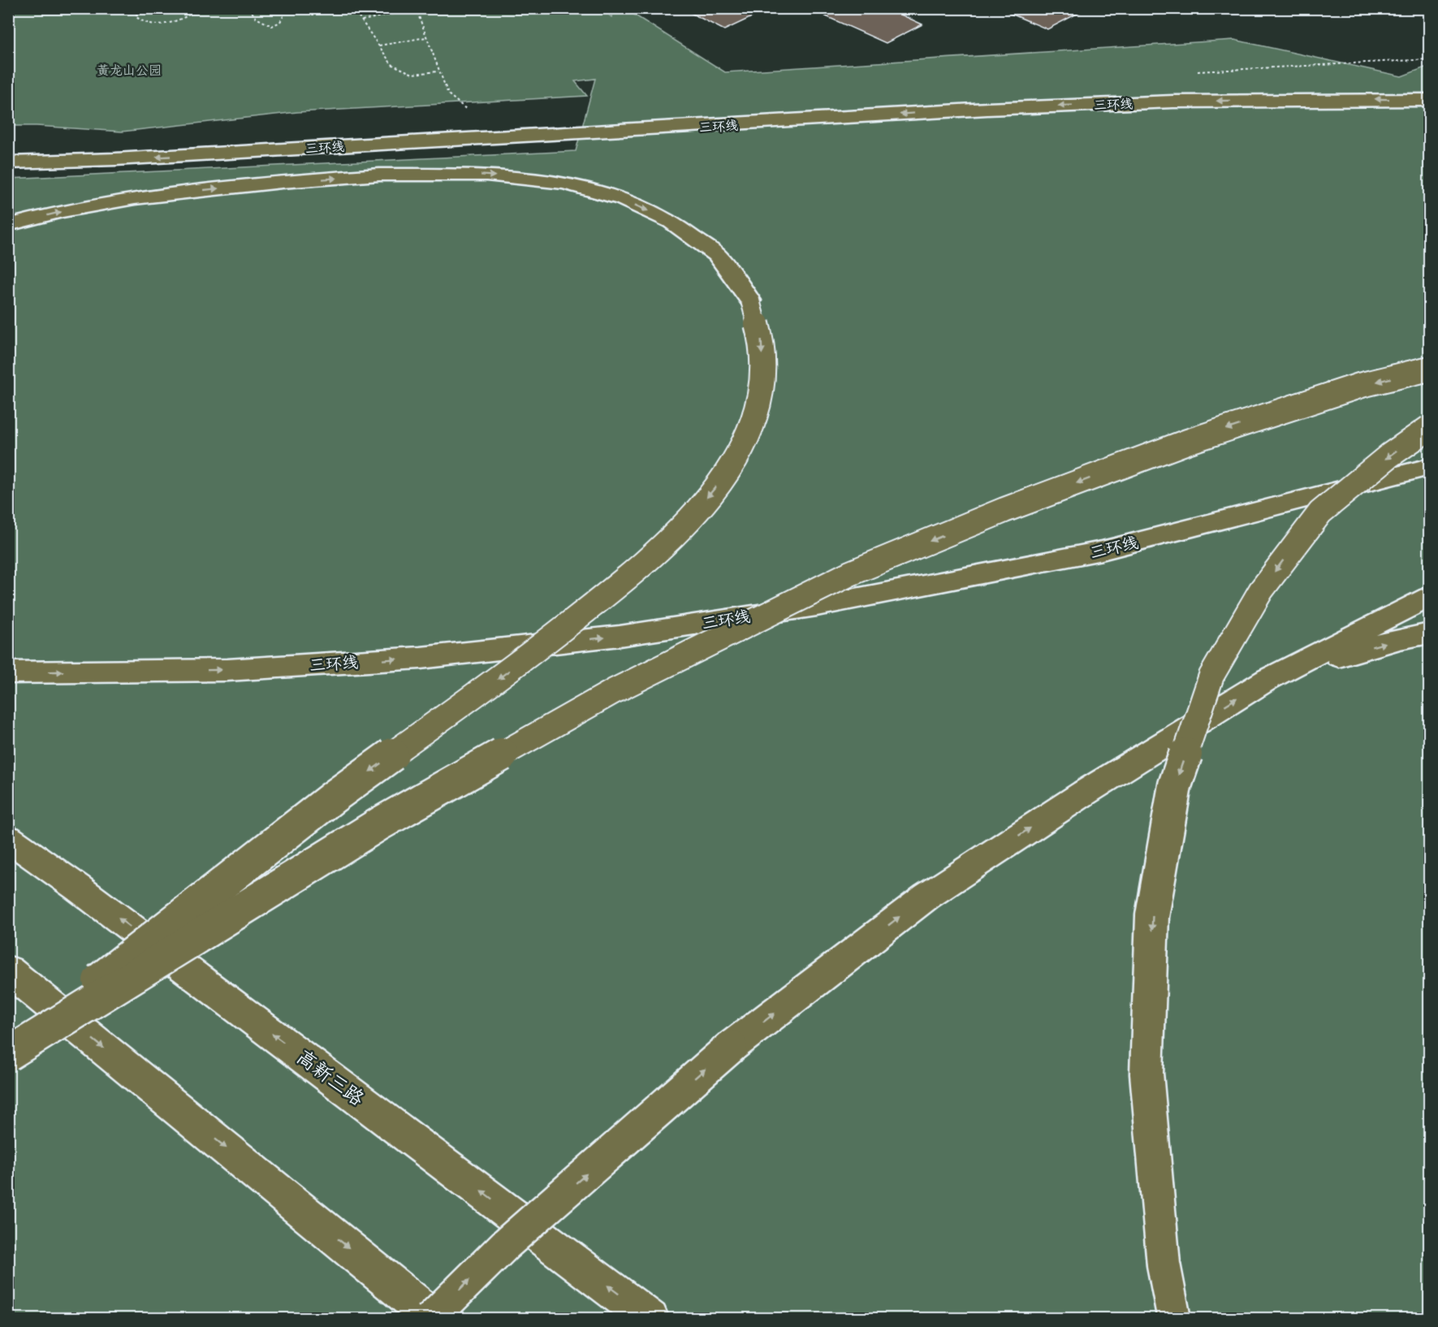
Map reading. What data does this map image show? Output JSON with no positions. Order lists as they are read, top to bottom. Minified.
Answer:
{"streets":{"highway":["三环线","高新三路"]},"parks":["黄龙山公园"]}
